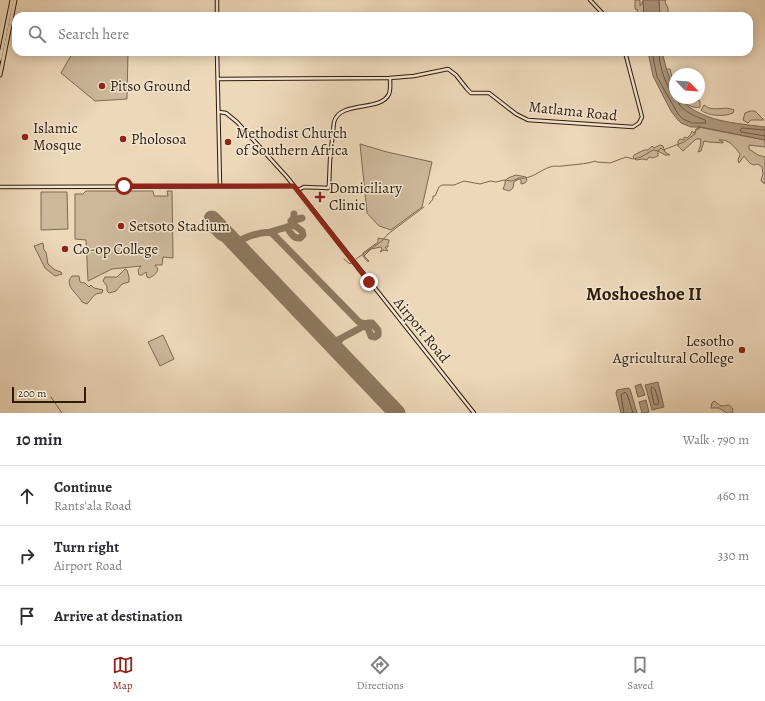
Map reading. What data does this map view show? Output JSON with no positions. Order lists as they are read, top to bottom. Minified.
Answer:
{"streets":{"street":["Matlama Road","Airport Road"]},"districts":["Moshoeshoe II"],"places":{"other":["Pitso Ground","Islamic Mosque","Pholosoa","Methodist Church of Southern Africa","Setsoto Stadium","Co-op College","Lesotho Agricultural College"],"health":["Domiciliary Clinic"]},"scale_bar":"200 m","north":"bottom right","page":{"search":"Search here","scale":"200 m","heading":["10 min","Walk · 790 m"],"list":[["Continue","Rants'ala Road","460 m"],["Turn right","Airport Road","330 m"],"Arrive at destination"],"nav":["Map","Directions","Saved"]}}
